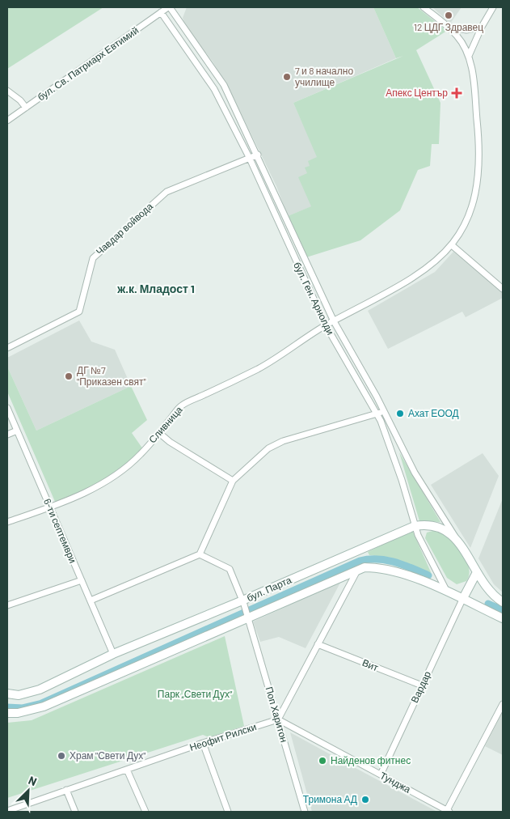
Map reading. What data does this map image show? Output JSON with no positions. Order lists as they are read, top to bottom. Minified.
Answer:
{"streets":{"main road":["бул. Парта"],"street":["бул. Св. Патриарх Евтимий","Чавдар войвода","бул. Ген. Арнолди","Сливница","6-ти септември","Вит","Вардар","Поп Харитон","Неофит Рилски","Тунджа"]},"crossings":[["бул. Св. Патриарх Евтимий","бул. Ген. Арнолди"],["Чавдар войвода","бул. Ген. Арнолди"],["бул. Ген. Арнолди","Сливница"],["бул. Ген. Арнолди","бул. Парта"],["Сливница","6-ти септември"],["6-ти септември","бул. Парта"],["бул. Парта","Вардар"],["бул. Парта","Поп Харитон"],["Вит","Вардар"],["Вардар","Тунджа"],["Поп Харитон","Неофит Рилски"],["Поп Харитон","Тунджа"],["Неофит Рилски","Тунджа"]],"districts":["ж.к. Младост 1"],"parks":["Парк „Свети Дух“"],"places":{"other":["12 ЦДГ Здравец","7 и 8 начално училище","ДГ №7 \"Приказен свят\"","Ахат ЕООД","Храм \"Свети Дух\"","Найденов фитнес","Тримона АД"],"health":["Апекс Център"]},"north":"top right"}
